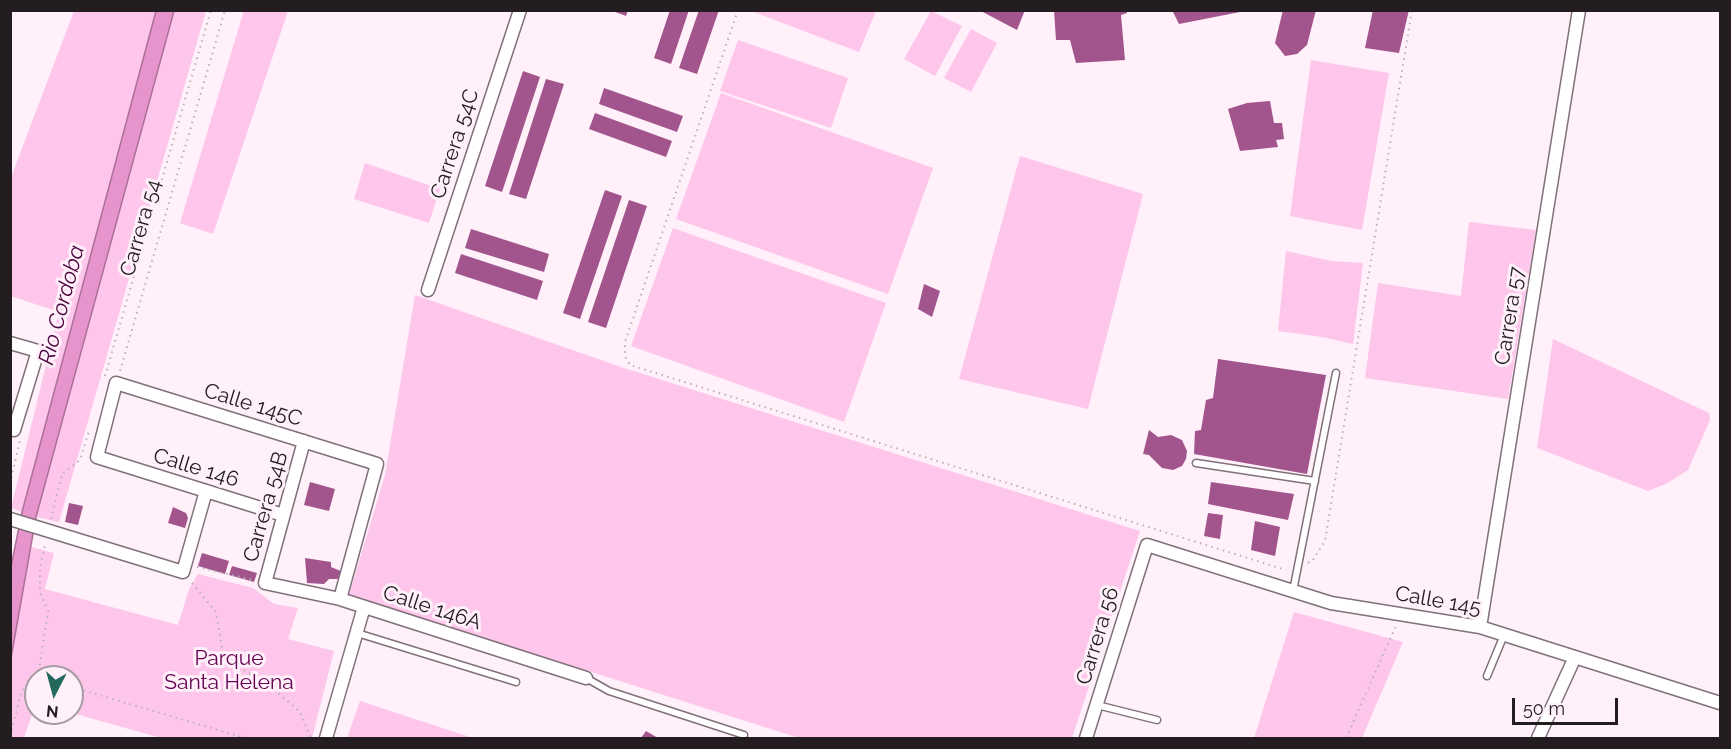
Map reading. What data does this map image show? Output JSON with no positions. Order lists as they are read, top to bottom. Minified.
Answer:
{"streets":{"street":["Carrera 54C","Carrera 57","Calle 145C","Calle 146","Carrera 54B","Calle 145","Calle 146A","Carrera 56"],"path":["Carrera 54"]},"crossings":[["Carrera 54","Calle 145C"],["Carrera 54","Calle 146"],["Carrera 57","Calle 145"],["Calle 145C","Calle 146"],["Calle 145C","Carrera 54B"],["Calle 145C","Calle 146A"],["Calle 146","Carrera 54B"],["Carrera 54B","Calle 146A"],["Calle 145","Carrera 56"]],"water":["Rio Cordoba"],"parks":["Parque Santa Helena"],"scale_bar":"50 m","north":"bottom"}
